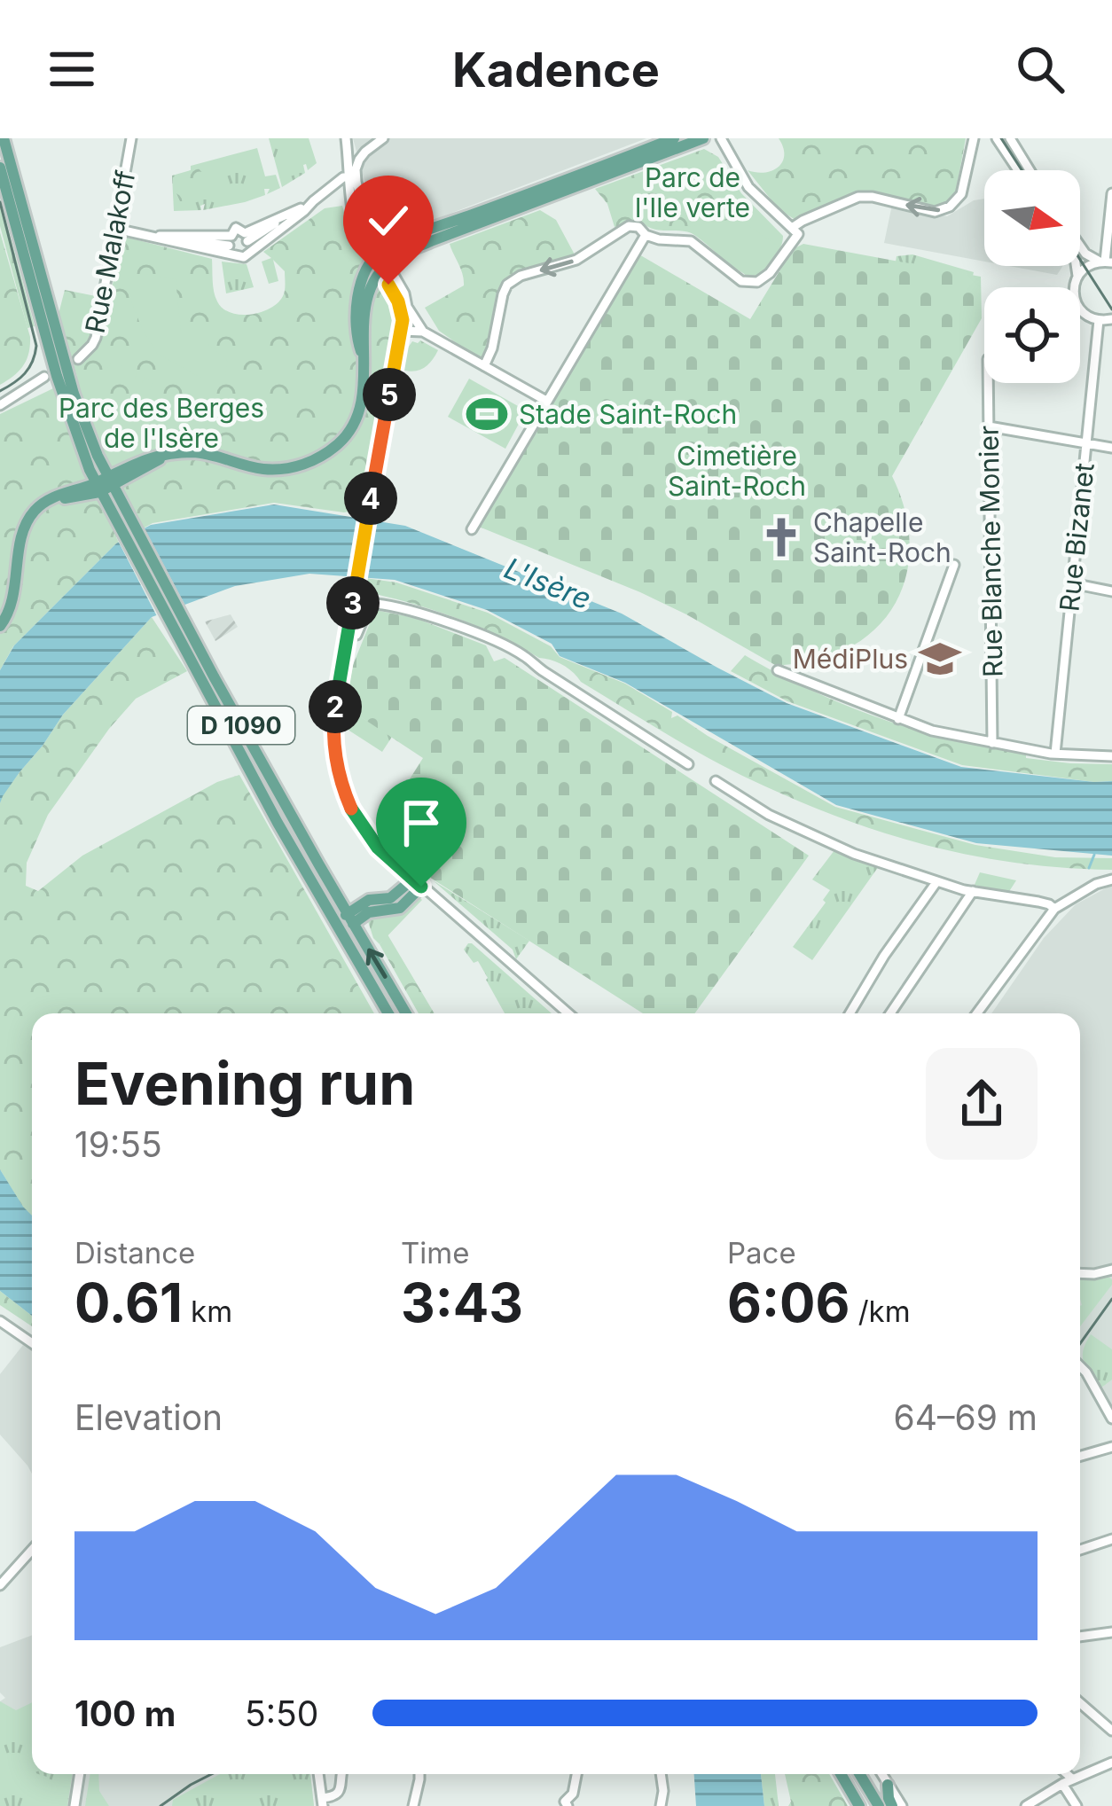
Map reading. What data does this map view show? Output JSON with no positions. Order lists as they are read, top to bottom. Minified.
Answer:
{"streets":{"main road":["D 1090"],"street":["Rue Malakoff","Rue Bizanet","Rue Blanche Monier"]},"water":["L'Isère"],"parks":["Parc de l'Ile verte","Parc des Berges de l'Isère","Cimetière Saint-Roch"],"places":{"sports":["Stade Saint-Roch"],"church":["Chapelle Saint-Roch"],"school or university":["MédiPlus"]},"north":"right","page":{"header":"Kadence","pins":["5","4","3","2"],"heading":["Evening run","19:55"],"stats":[["Distance","0.61 km"],["Time","3:43"],["Pace","6:06 /km"]],"chart":["Elevation","64–69 m"],"list":[{"name":"100 m","note":"5:50"}]}}
